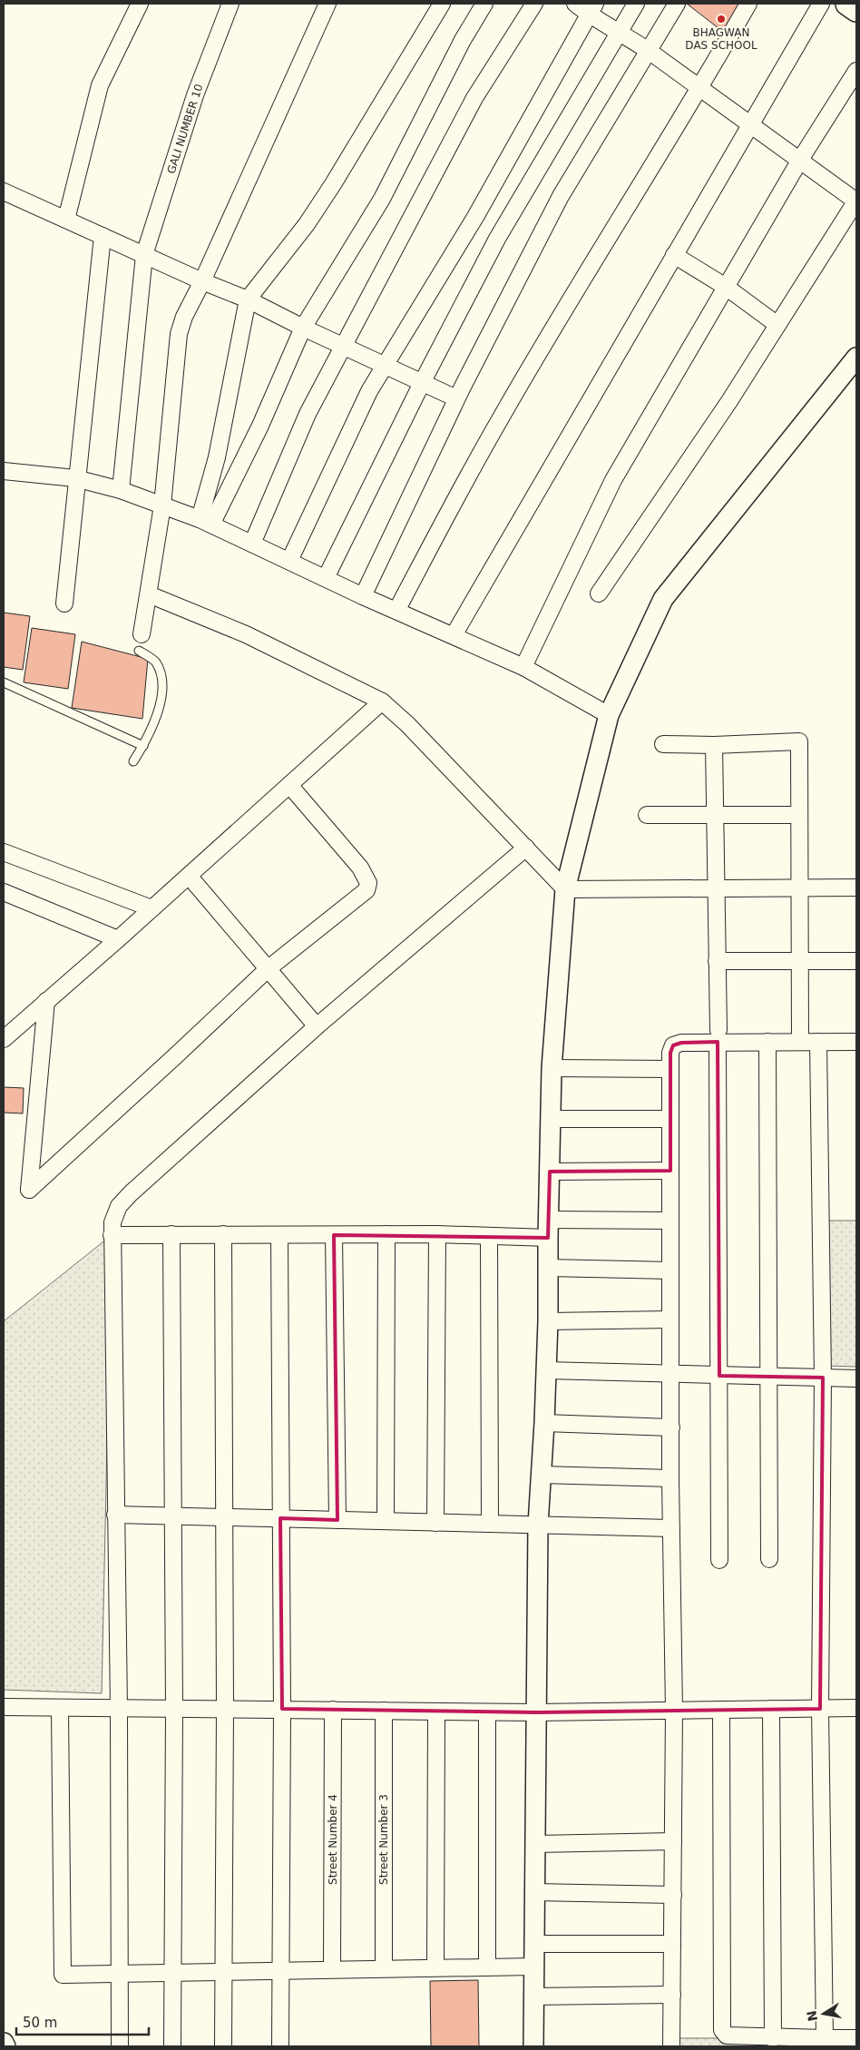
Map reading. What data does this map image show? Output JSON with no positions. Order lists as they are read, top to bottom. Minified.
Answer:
{"streets":{"street":["GALI NUMBER 10","Street Number 4","Street Number 3"]},"places":["BHAGWAN DAS SCHOOL"],"scale_bar":"50 m","north":"left"}
